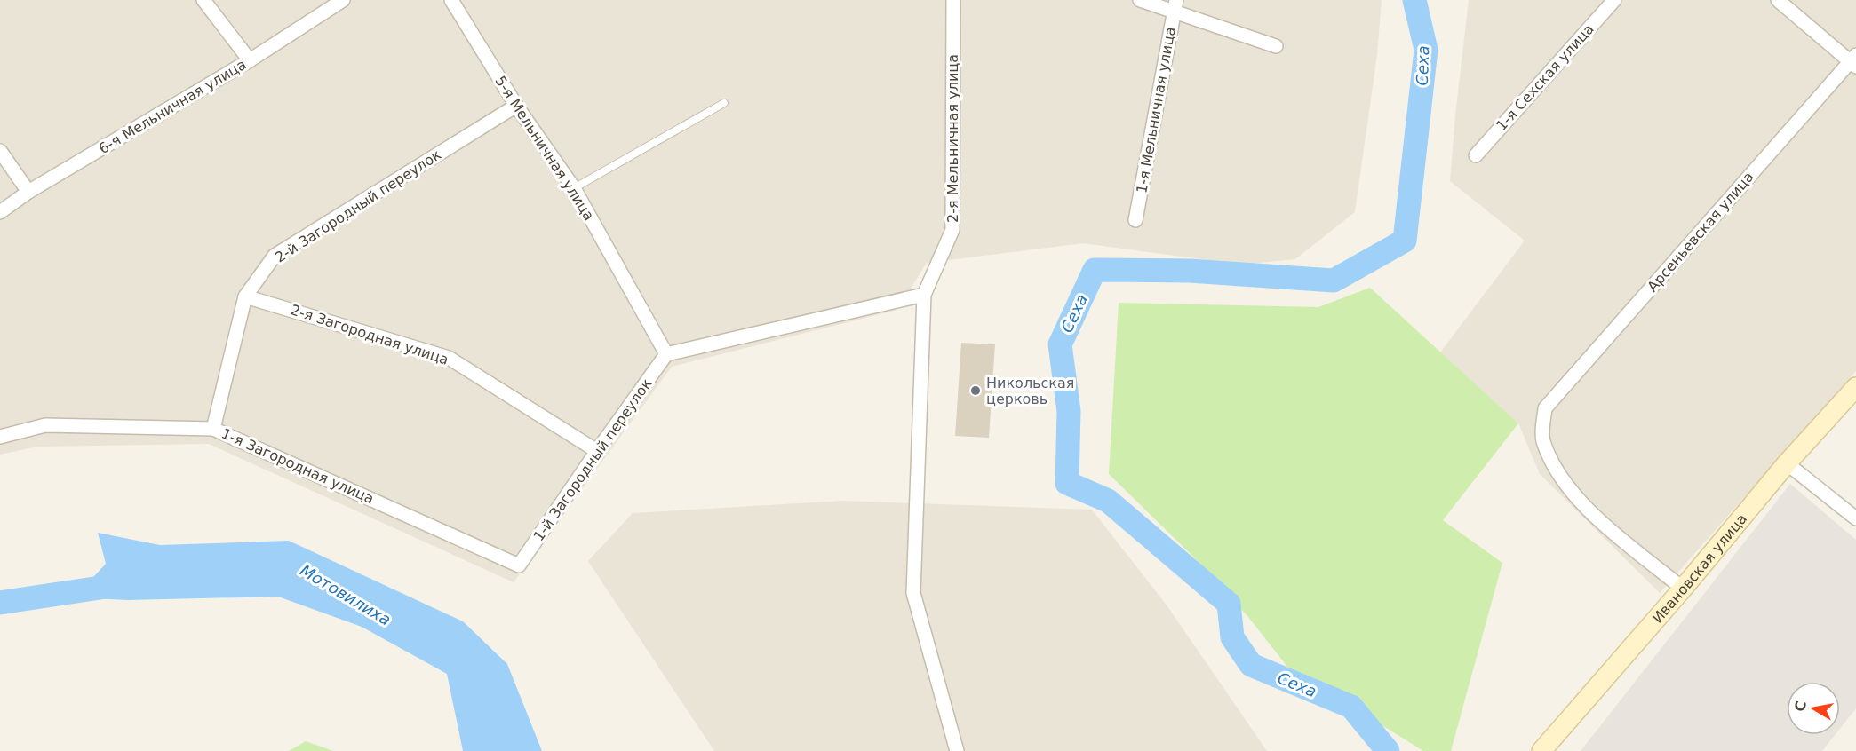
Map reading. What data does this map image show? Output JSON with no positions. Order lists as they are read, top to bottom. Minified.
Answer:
{"streets":{"street":["1-я Сехская улица","6-я Мельничная улица","1-я Мельничная улица","2-я Мельничная улица","5-я Мельничная улица","2-й Загородный переулок","Арсеньевская улица","2-я Загородная улица","1-й Загородный переулок","1-я Загородная улица","Ивановская улица"]},"crossings":[["5-я Мельничная улица","2-й Загородный переулок"],["5-я Мельничная улица","1-й Загородный переулок"],["2-й Загородный переулок","2-я Загородная улица"],["2-й Загородный переулок","1-я Загородная улица"],["Арсеньевская улица","Ивановская улица"],["2-я Загородная улица","1-й Загородный переулок"],["1-й Загородный переулок","1-я Загородная улица"]],"water":["Сеха","Мотовилиха"],"places":["Никольская церковь"],"north":"left"}
